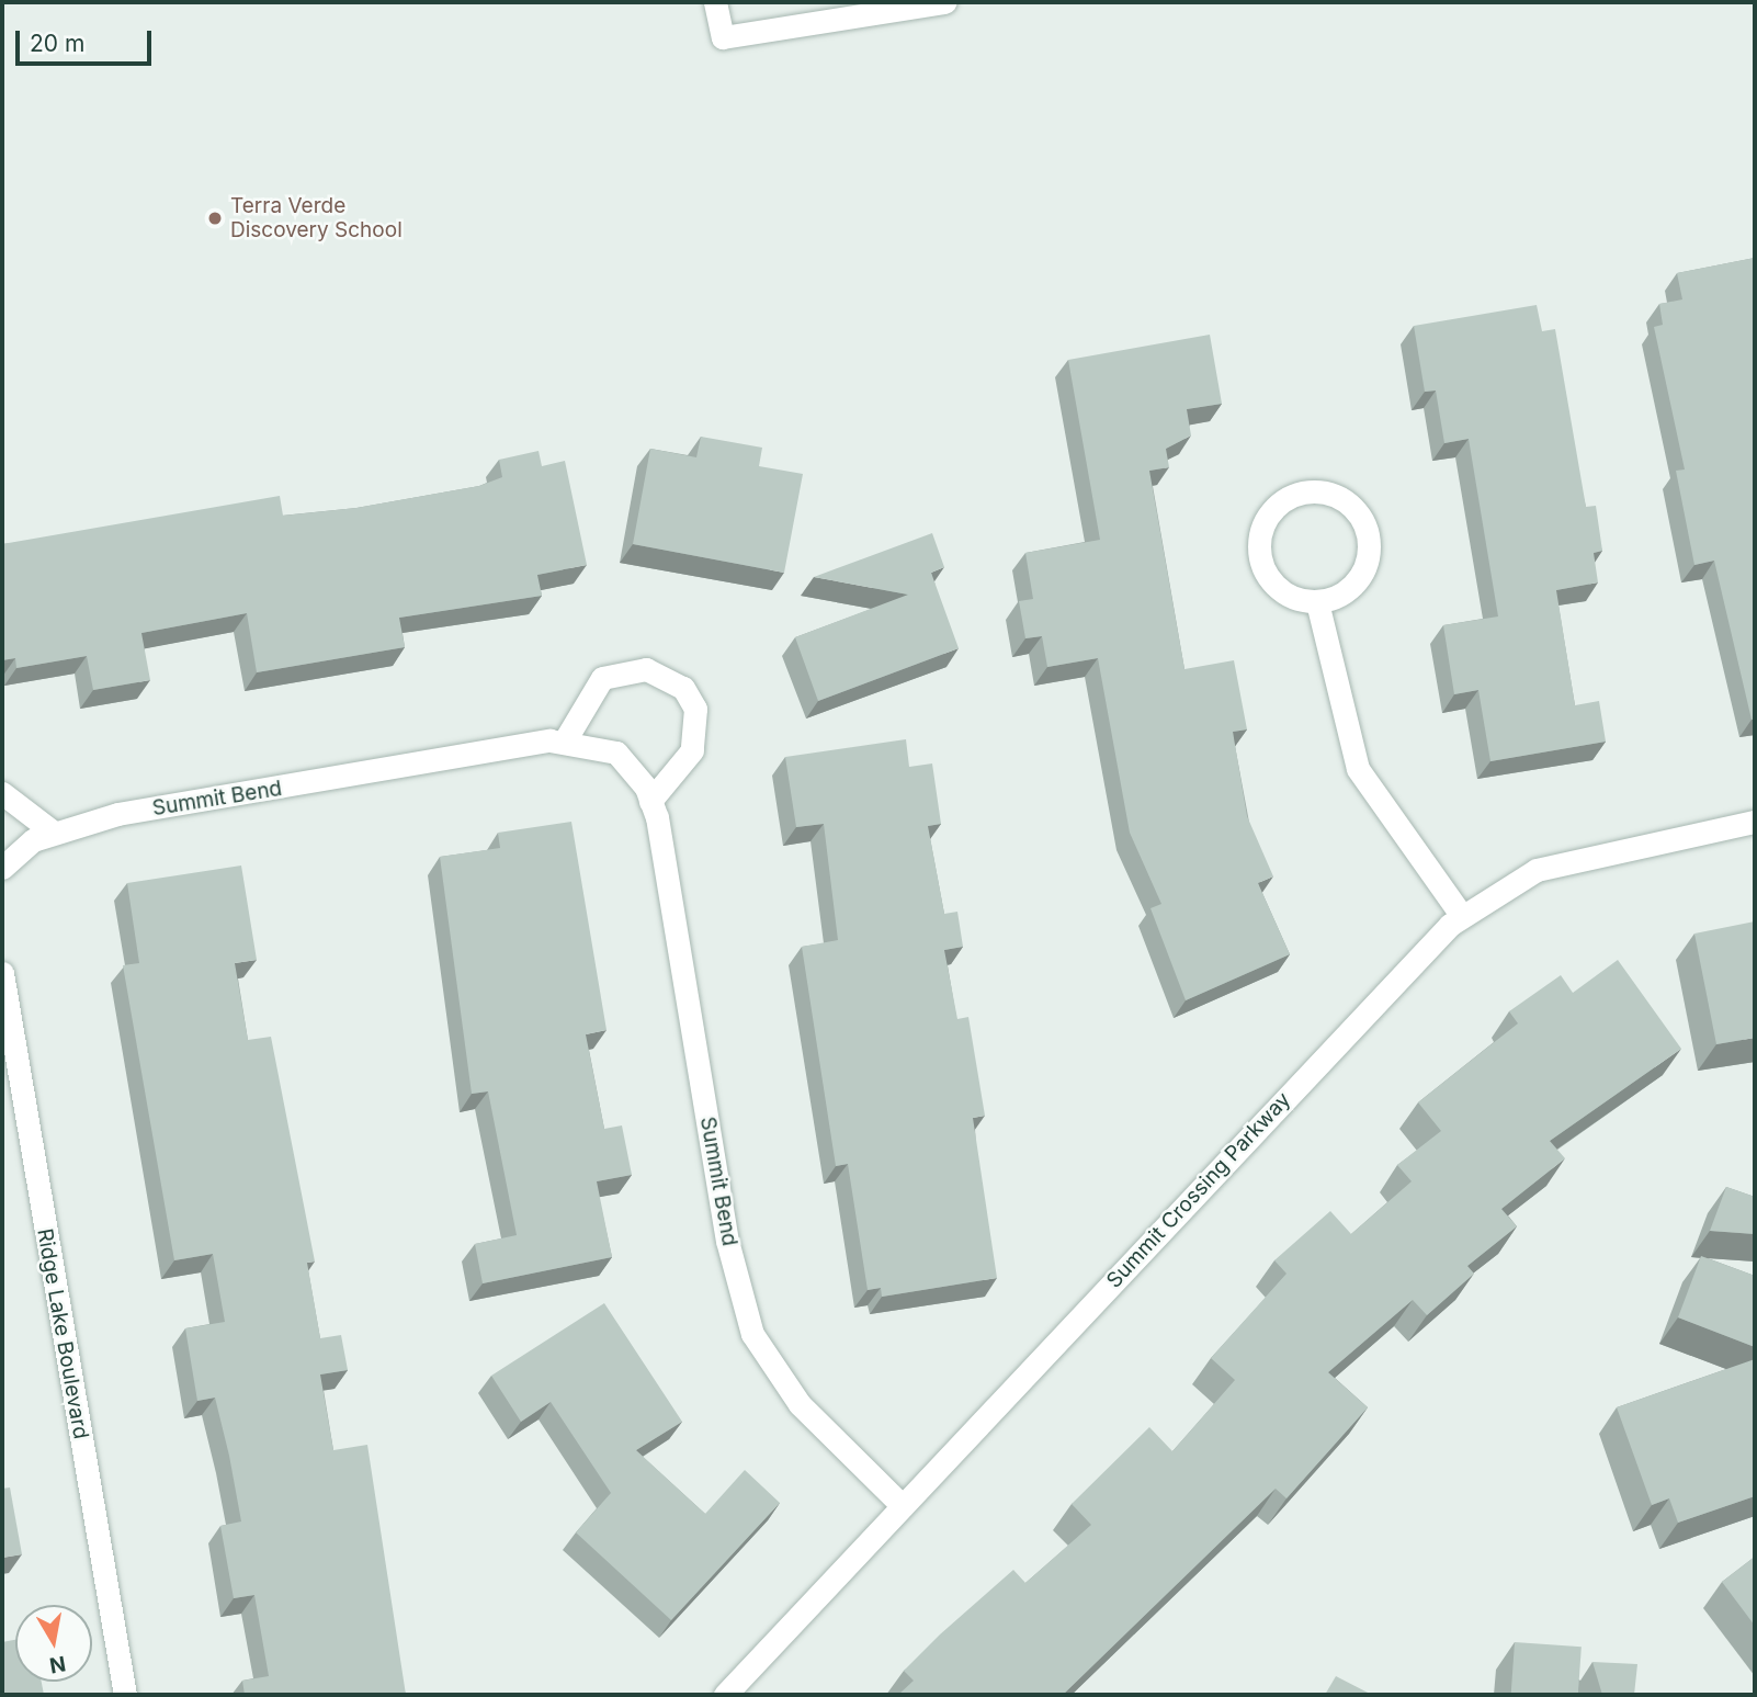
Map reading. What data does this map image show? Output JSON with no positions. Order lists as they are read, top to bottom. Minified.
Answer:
{"streets":{"street":["Summit Bend","Summit Crossing Parkway","Ridge Lake Boulevard"]},"crossings":[["Summit Bend","Summit Crossing Parkway"]],"places":["Terra Verde Discovery School"],"scale_bar":"20 m","north":"bottom"}
